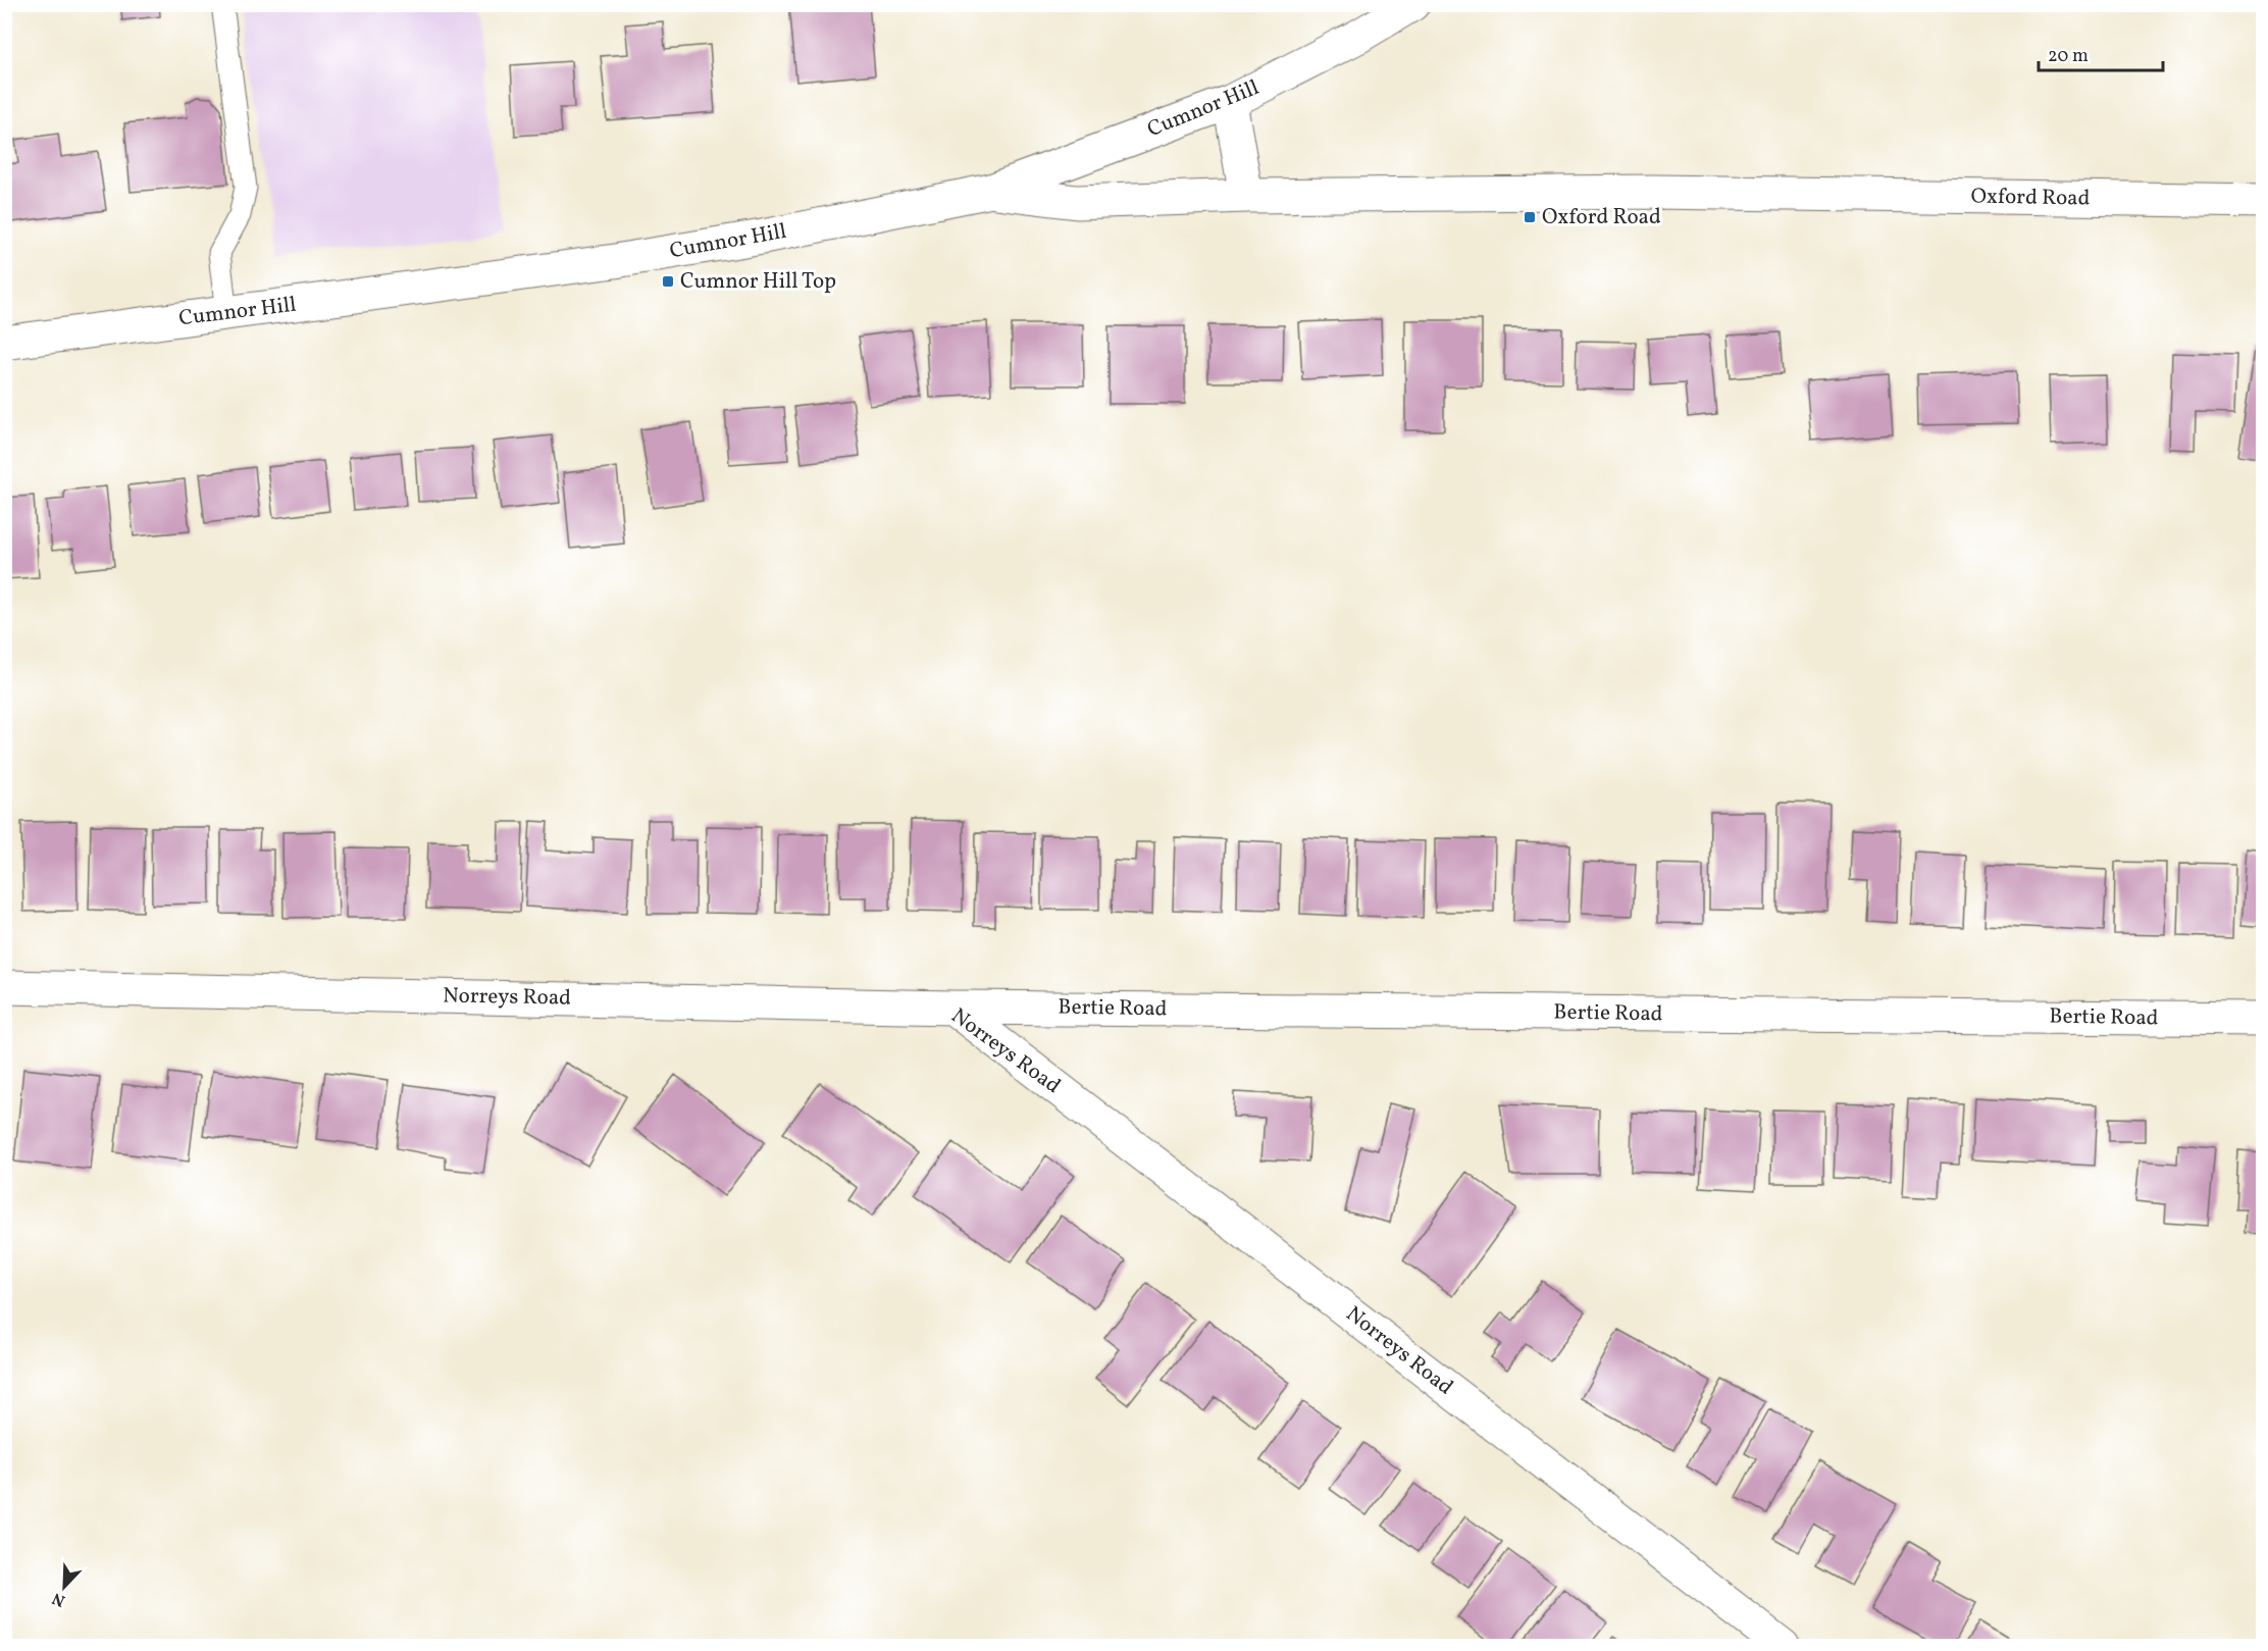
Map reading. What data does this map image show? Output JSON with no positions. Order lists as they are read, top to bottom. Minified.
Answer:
{"streets":{"street":["Cumnor Hill","Oxford Road","Norreys Road","Bertie Road"]},"crossings":[["Cumnor Hill","Oxford Road"],["Norreys Road","Bertie Road"]],"places":{"transit":["Oxford Road","Cumnor Hill Top"]},"scale_bar":"20 m","north":"bottom left"}
